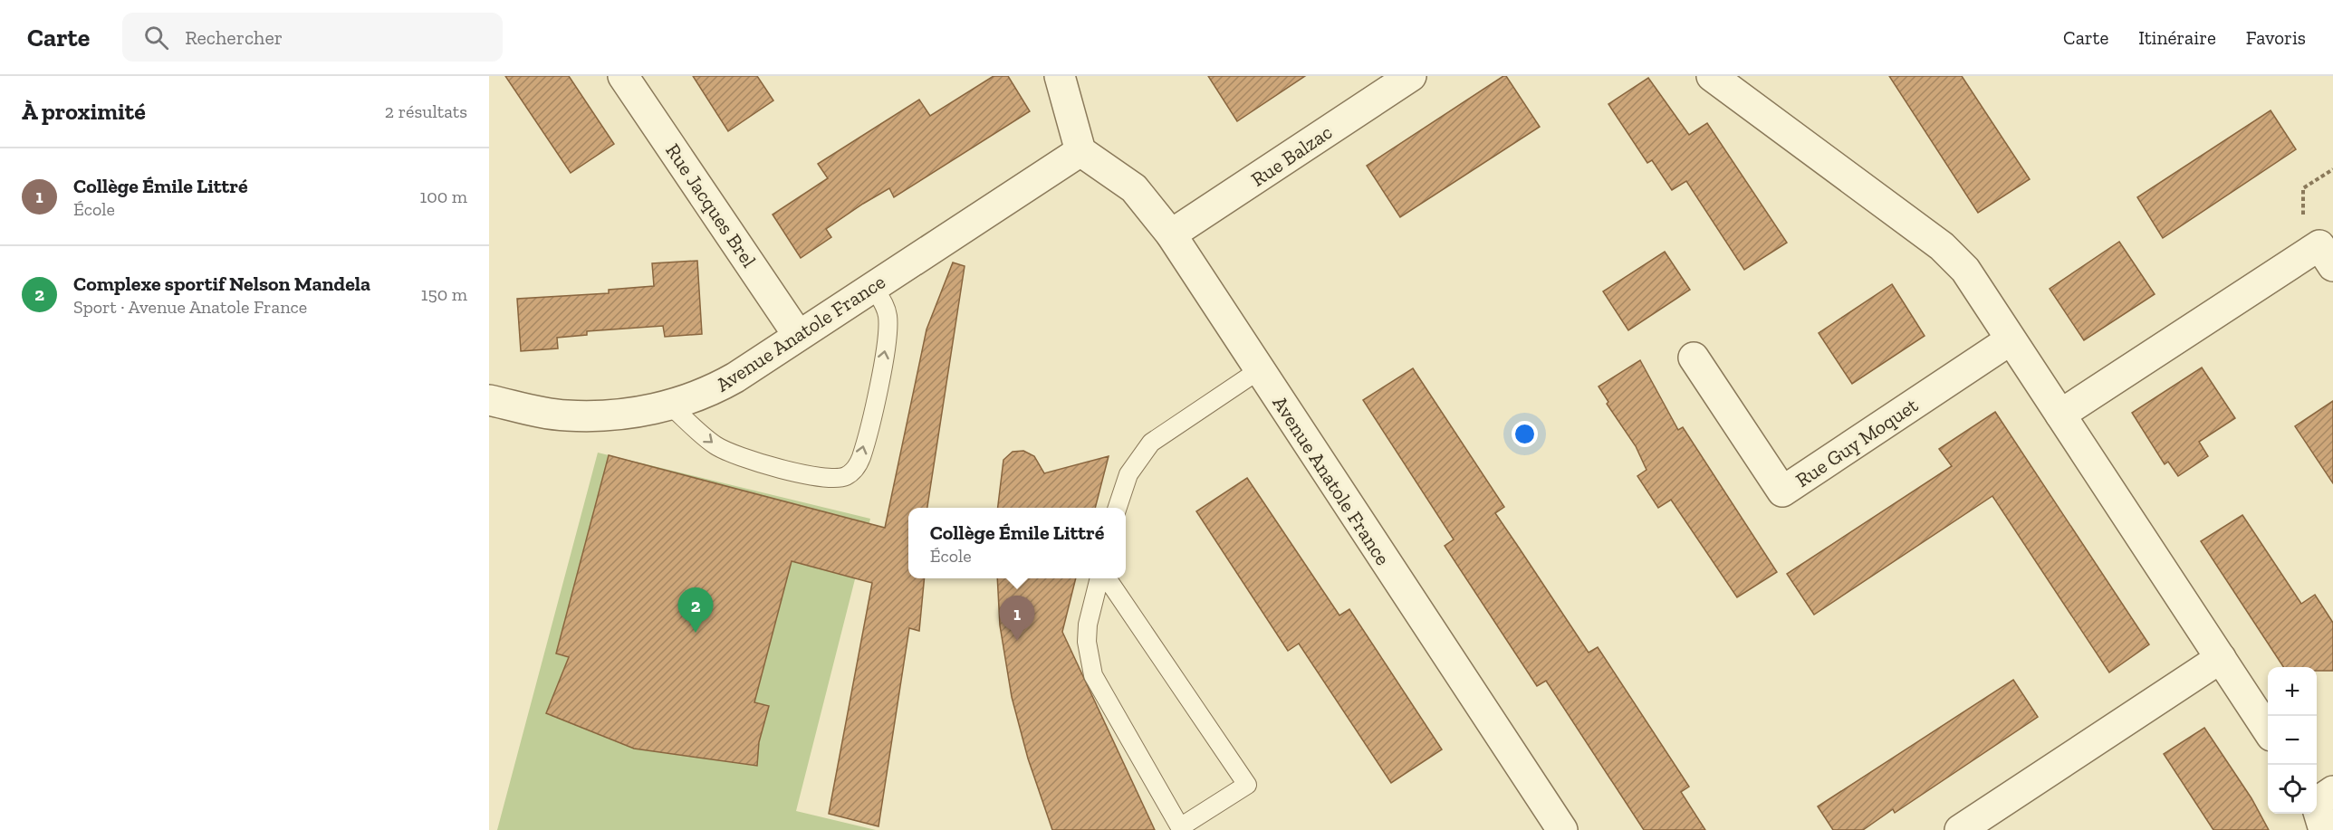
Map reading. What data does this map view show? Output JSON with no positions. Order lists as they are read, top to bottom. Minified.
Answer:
{"streets":{"street":["Rue Balzac","Rue Jacques Brel","Avenue Anatole France","Rue Guy Moquet"]},"crossings":[["Rue Balzac","Avenue Anatole France"],["Rue Jacques Brel","Avenue Anatole France"]],"page":{"header":"Carte","search":"Rechercher","nav":["Carte","Itinéraire","Favoris"],"heading":["À proximité","2 résultats"],"list":[{"mark":"1","name":"Collège Émile Littré","note":"École","value":"100 m"},{"mark":"2","name":"Complexe sportif Nelson Mandela","note":"Sport · Avenue Anatole France","value":"150 m"}],"popup":["Collège Émile Littré","École"],"pins":["2","1"],"map_buttons":["+","−"]}}
